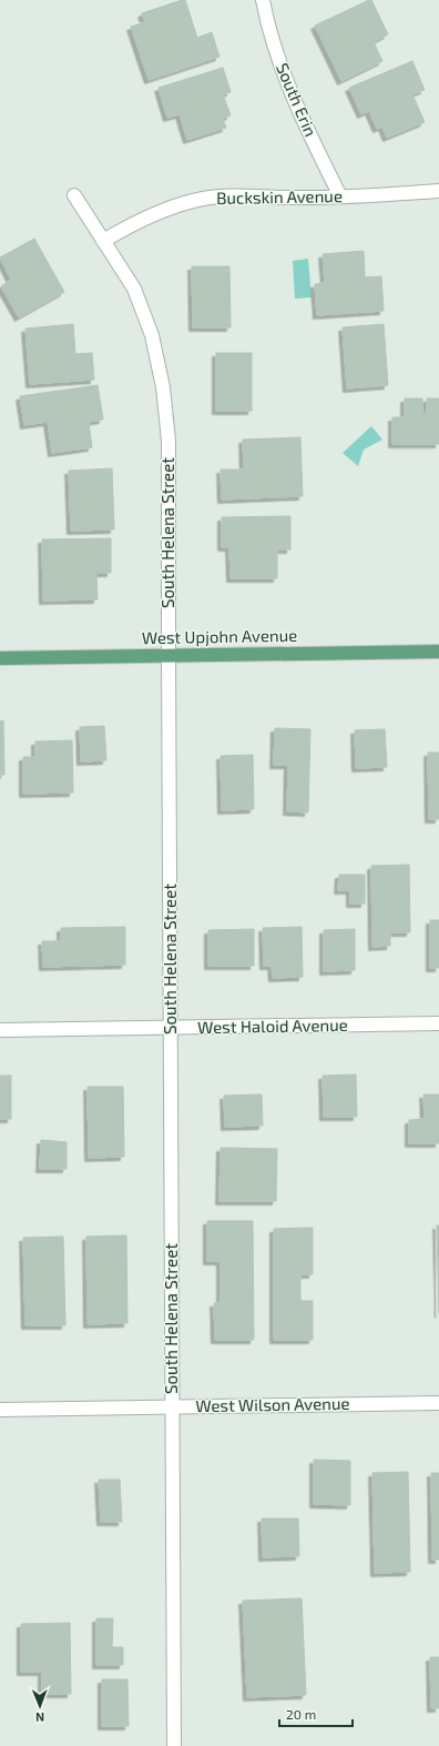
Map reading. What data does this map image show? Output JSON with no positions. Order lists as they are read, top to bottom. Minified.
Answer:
{"streets":{"main road":["West Upjohn Avenue"],"street":["South Erin","Buckskin Avenue","South Helena Street","West Haloid Avenue","West Wilson Avenue"]},"crossings":[["South Erin","Buckskin Avenue"],["Buckskin Avenue","South Helena Street"],["South Helena Street","West Upjohn Avenue"],["South Helena Street","West Haloid Avenue"],["South Helena Street","West Wilson Avenue"]],"scale_bar":"20 m","north":"bottom"}
